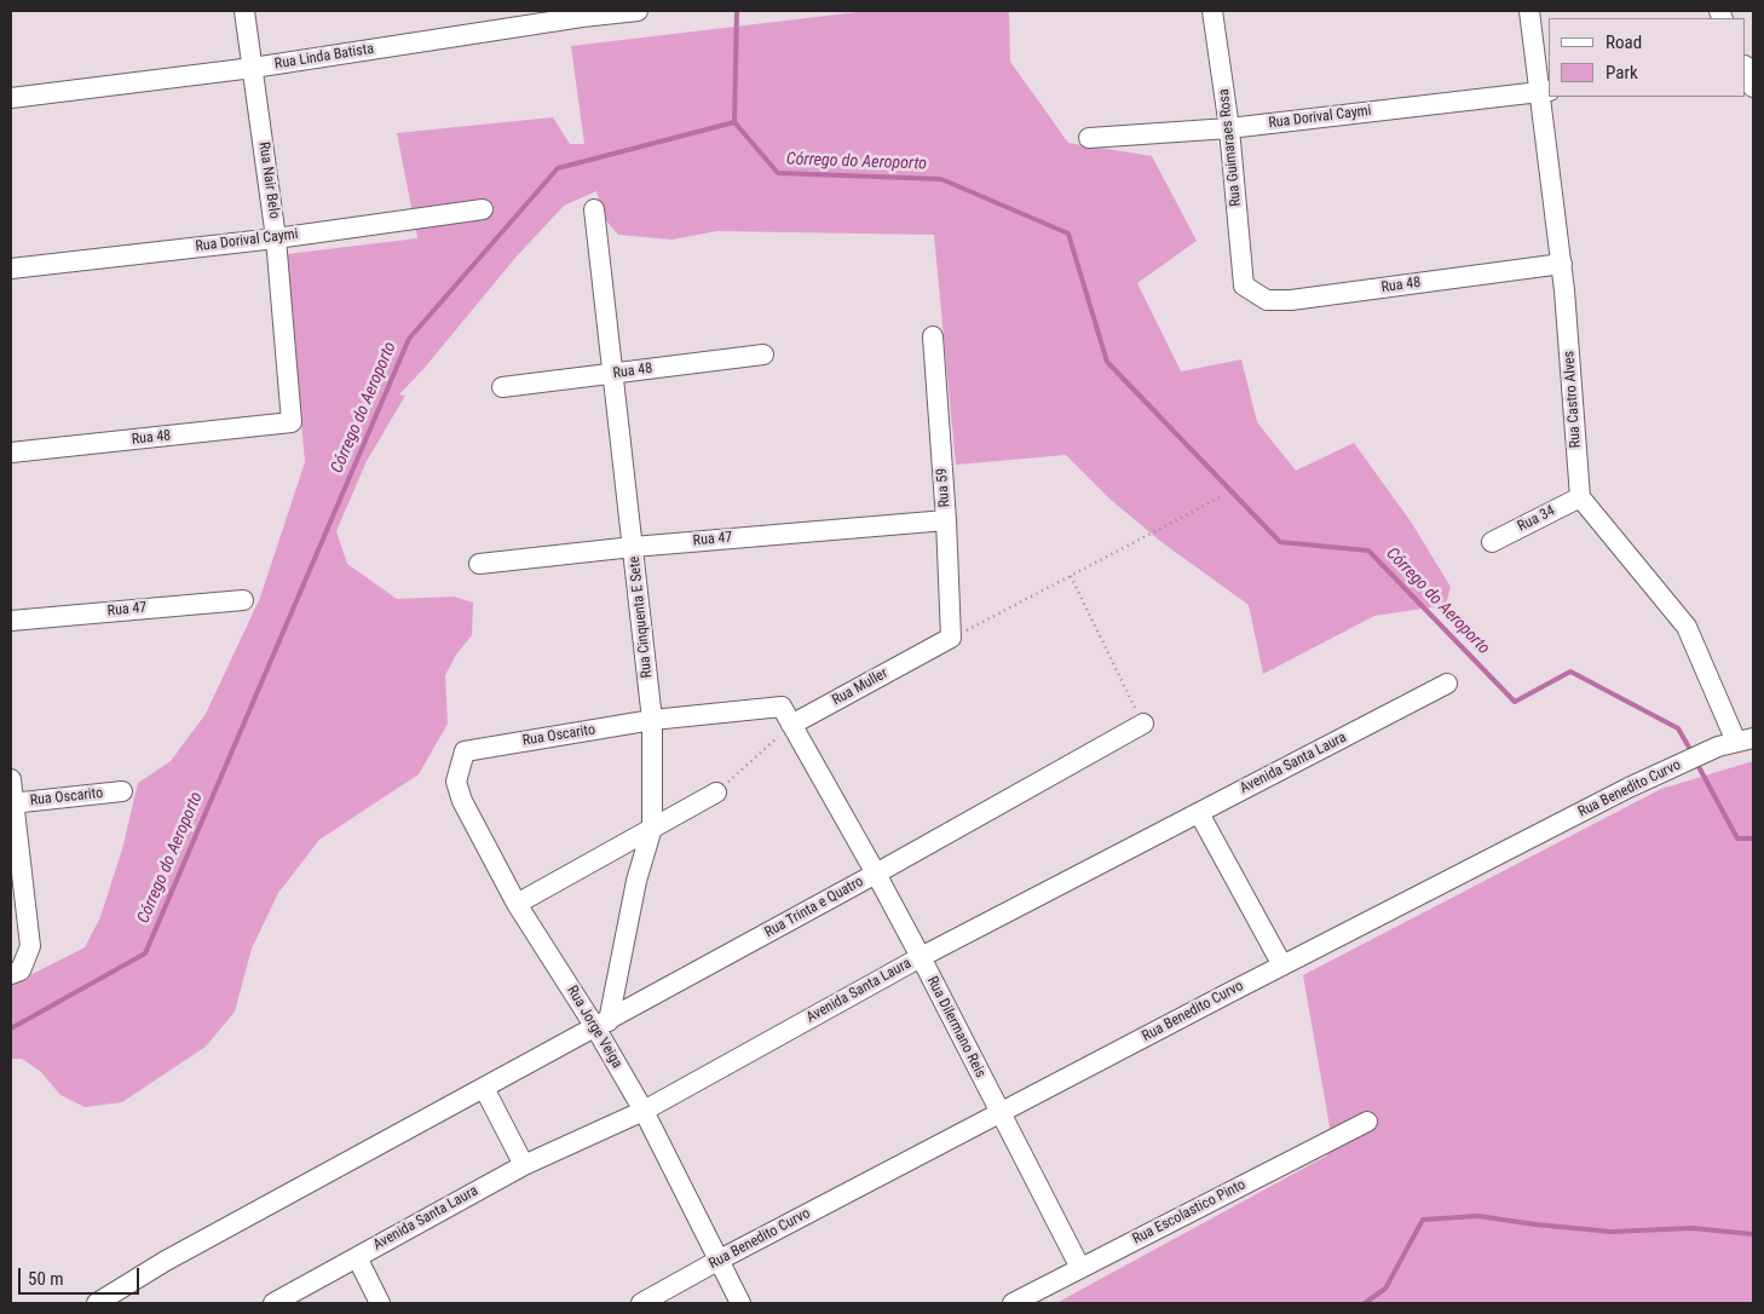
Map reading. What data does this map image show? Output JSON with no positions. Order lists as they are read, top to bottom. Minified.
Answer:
{"streets":{"street":["Rua Linda Batista","Rua Dorival Caymi","Rua Guimaraes Rosa","Rua Nair Belo","Rua 48","Rua Castro Alves","Rua 59","Rua 34","Rua 47","Rua Cinquenta E Sete","Rua Muller","Rua Oscarito","Avenida Santa Laura","Rua Benedito Curvo","Rua Trinta e Quatro","Rua Jorge Veiga","Rua Dilermano Reis","Rua Escolastico Pinto"]},"crossings":[["Rua Linda Batista","Rua Nair Belo"],["Rua Dorival Caymi","Rua Guimaraes Rosa"],["Rua Dorival Caymi","Rua Nair Belo"],["Rua Dorival Caymi","Rua Castro Alves"],["Rua Guimaraes Rosa","Rua 48"],["Rua Nair Belo","Rua 48"],["Rua 48","Rua Castro Alves"],["Rua 48","Rua Cinquenta E Sete"],["Rua Castro Alves","Rua 34"],["Rua 59","Rua 47"],["Rua 59","Rua Muller"],["Rua 47","Rua Cinquenta E Sete"],["Rua Cinquenta E Sete","Rua Oscarito"],["Rua Cinquenta E Sete","Rua Trinta e Quatro"],["Rua Cinquenta E Sete","Rua Jorge Veiga"],["Rua Muller","Rua Oscarito"],["Rua Muller","Rua Dilermano Reis"],["Rua Oscarito","Rua Jorge Veiga"],["Rua Oscarito","Rua Dilermano Reis"],["Avenida Santa Laura","Rua Jorge Veiga"],["Avenida Santa Laura","Rua Dilermano Reis"],["Rua Benedito Curvo","Rua Jorge Veiga"],["Rua Benedito Curvo","Rua Dilermano Reis"],["Rua Trinta e Quatro","Rua Jorge Veiga"],["Rua Trinta e Quatro","Rua Dilermano Reis"],["Rua Dilermano Reis","Rua Escolastico Pinto"]],"water":["Córrego do Aeroporto"],"legend":["Road","Park"],"scale_bar":"50 m"}
